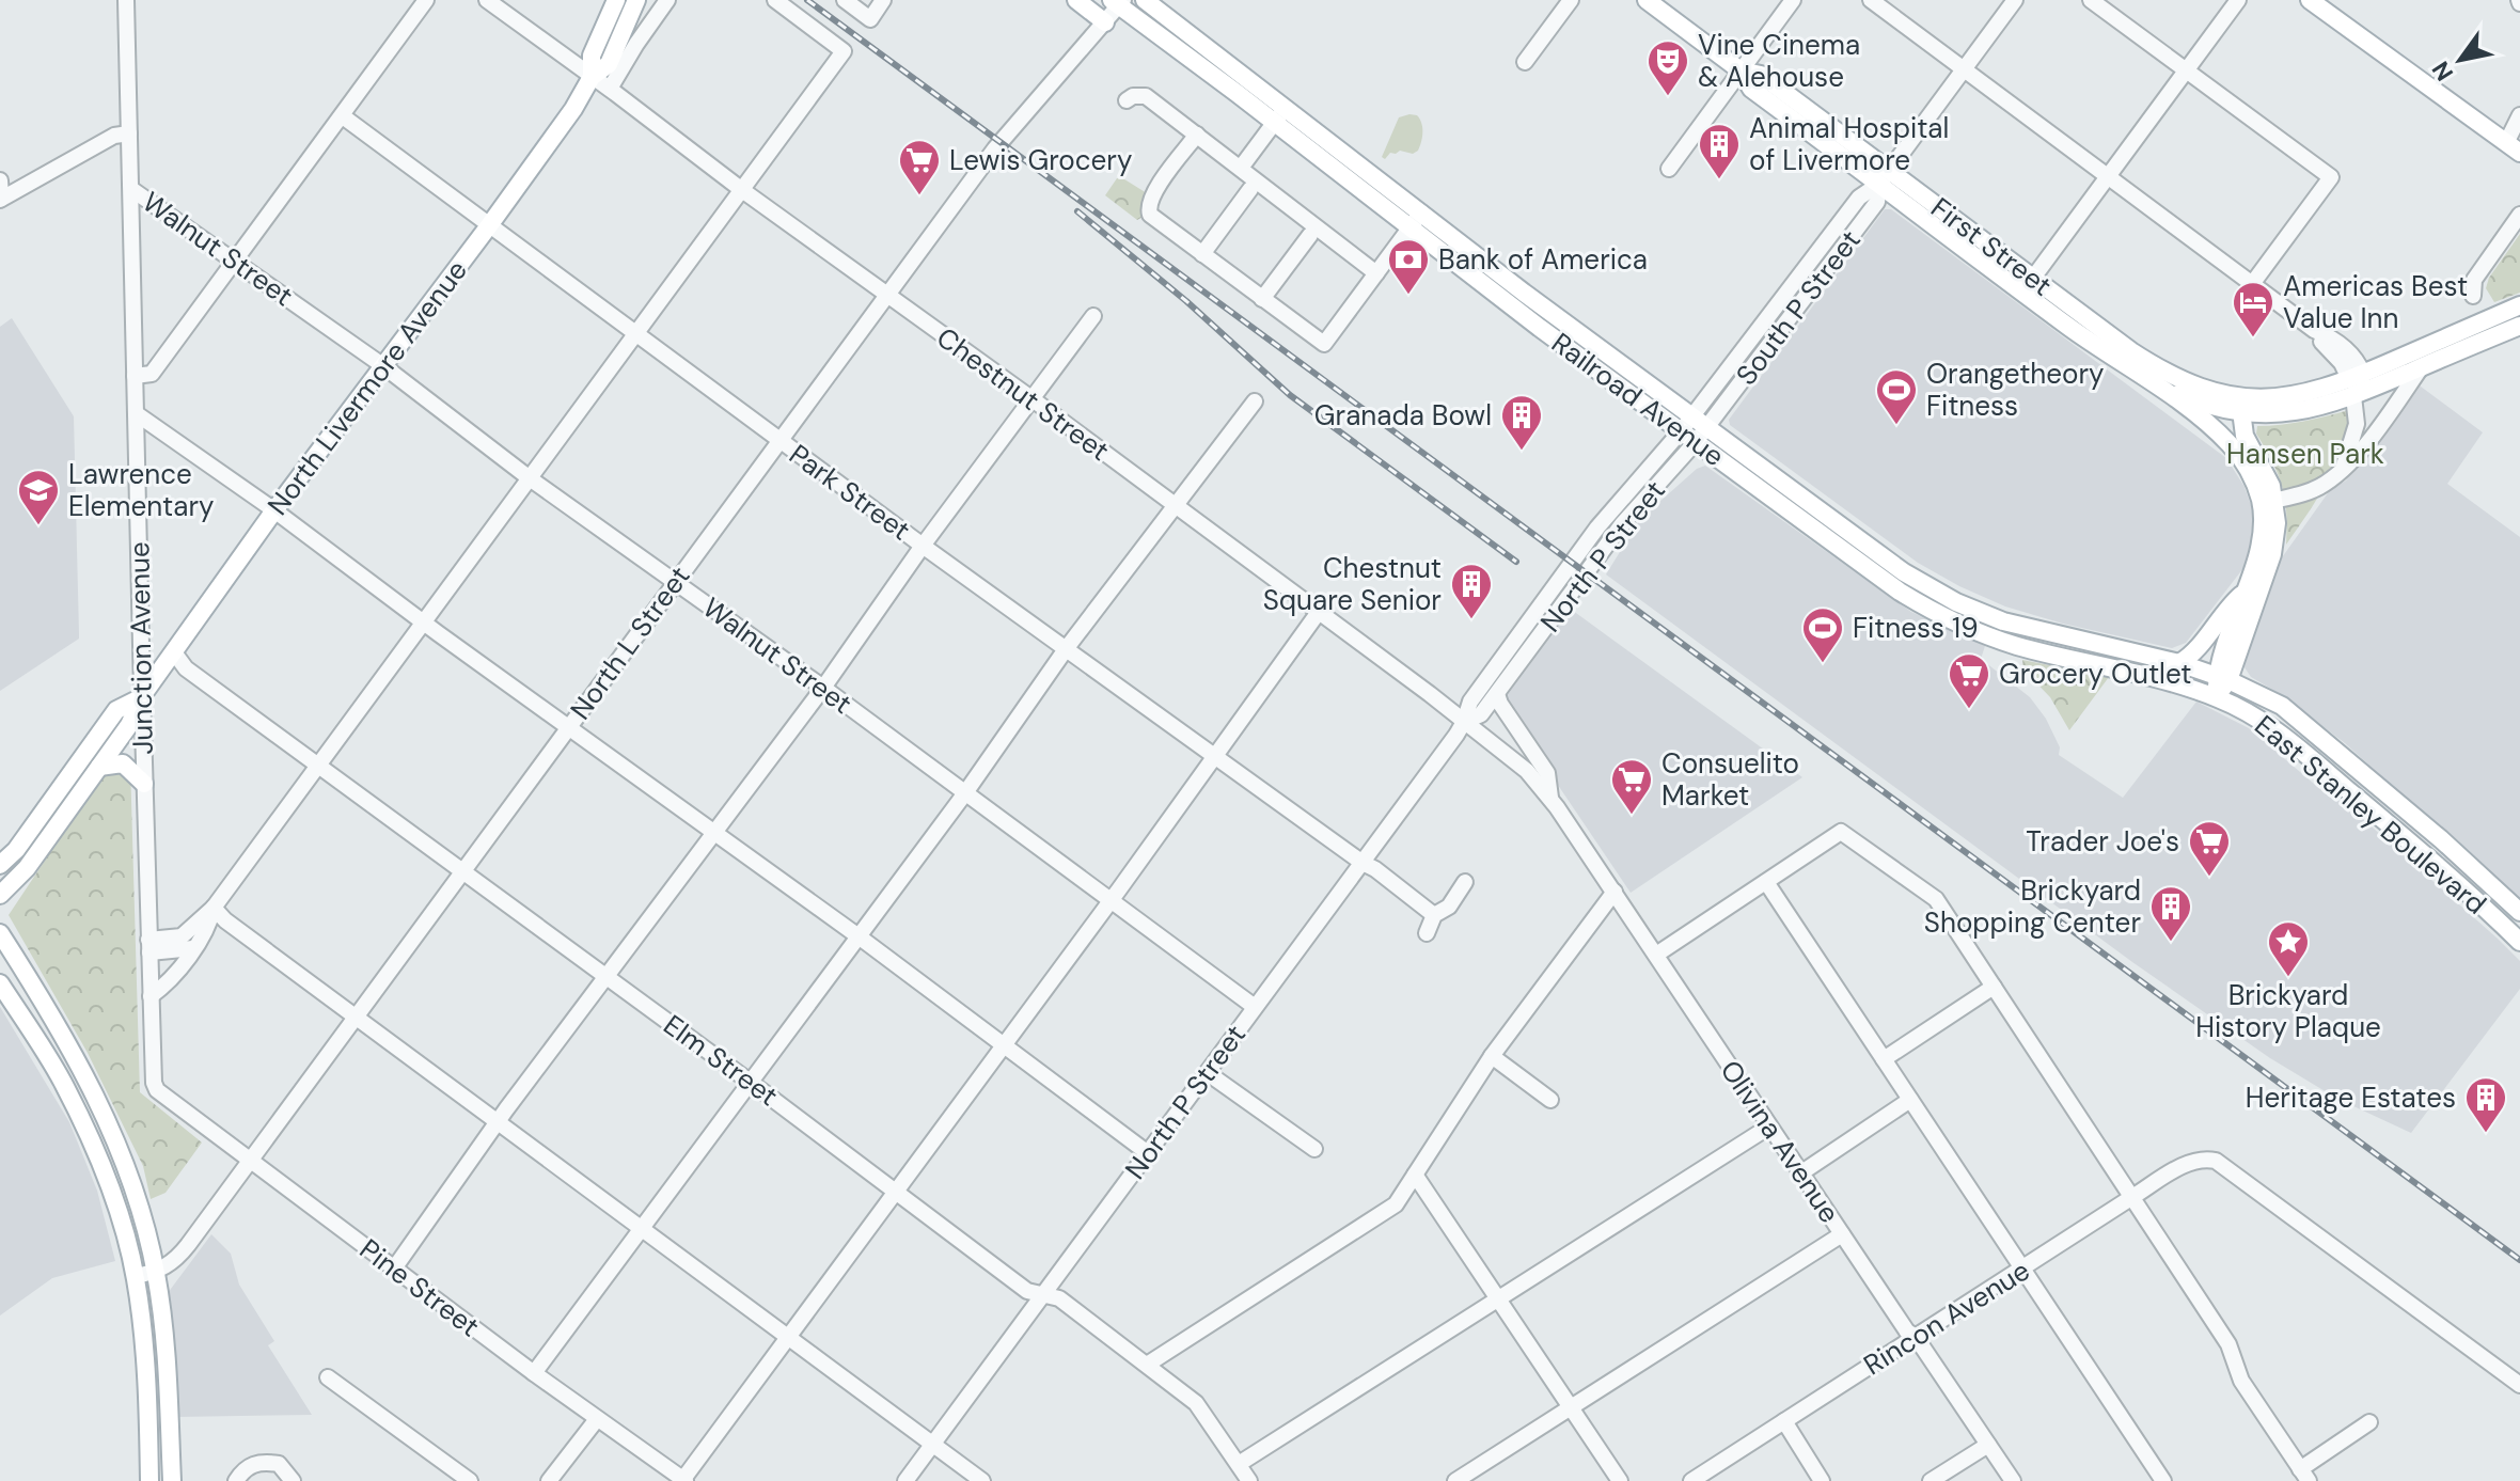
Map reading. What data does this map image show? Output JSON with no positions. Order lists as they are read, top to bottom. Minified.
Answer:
{"streets":{"main road":["First Street","North Livermore Avenue","Railroad Avenue","East Stanley Boulevard"],"street":["Walnut Street","South P Street","Chestnut Street","Park Street","North P Street","North L Street","Junction Avenue","Elm Street","Olivina Avenue","Pine Street","Rincon Avenue"]},"crossings":[["First Street","South P Street"],["Walnut Street","North Livermore Avenue"],["Walnut Street","North P Street"],["Walnut Street","North L Street"],["Walnut Street","Junction Avenue"],["South P Street","Railroad Avenue"],["South P Street","North P Street"],["North Livermore Avenue","Chestnut Street"],["North Livermore Avenue","Park Street"],["North Livermore Avenue","Junction Avenue"],["North Livermore Avenue","Elm Street"],["Chestnut Street","North P Street"],["Chestnut Street","North L Street"],["Chestnut Street","Olivina Avenue"],["Railroad Avenue","North P Street"],["Railroad Avenue","North L Street"],["Railroad Avenue","East Stanley Boulevard"],["Park Street","North P Street"],["Park Street","North L Street"],["North P Street","Elm Street"],["North L Street","Elm Street"],["North L Street","Pine Street"],["Junction Avenue","Pine Street"],["Olivina Avenue","Rincon Avenue"]],"parks":["Hansen Park"],"places":{"theatre":["Vine Cinema & Alehouse"],"building":["Animal Hospital of Livermore","Granada Bowl","Chestnut Square Senior","Brickyard Shopping Center","Heritage Estates"],"supermarket":["Lewis Grocery","Grocery Outlet","Consuelito Market","Trader Joe's"],"bank":["Bank of America"],"hotel":["Americas Best Value Inn"],"sports":["Orangetheory Fitness","Fitness 19"],"school or university":["Lawrence Elementary"],"place":["Brickyard History Plaque"]},"north":"bottom left"}
